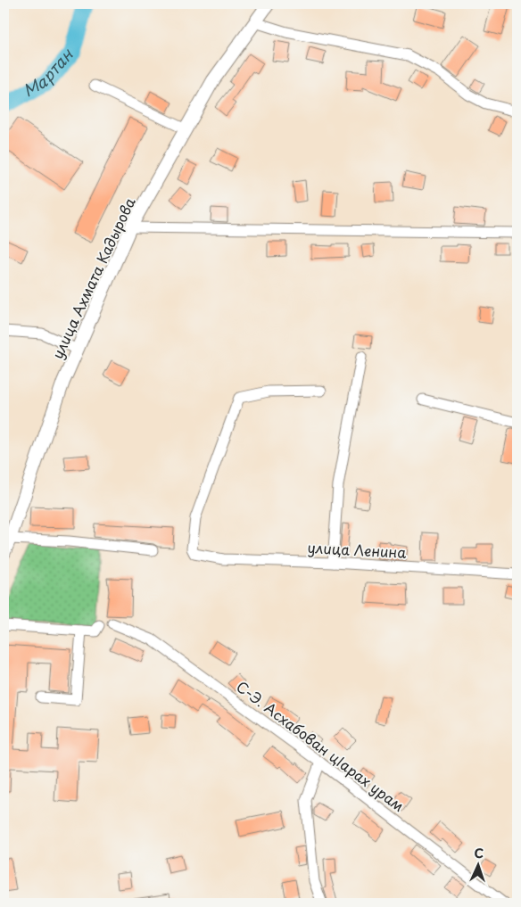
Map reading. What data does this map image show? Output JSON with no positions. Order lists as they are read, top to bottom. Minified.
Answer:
{"streets":{"main road":["улица Ахмата Кадырова"],"street":["улица Ленина","С-Э. Асхабован цIарах урам"]},"water":["Мартан"],"north":"top"}
